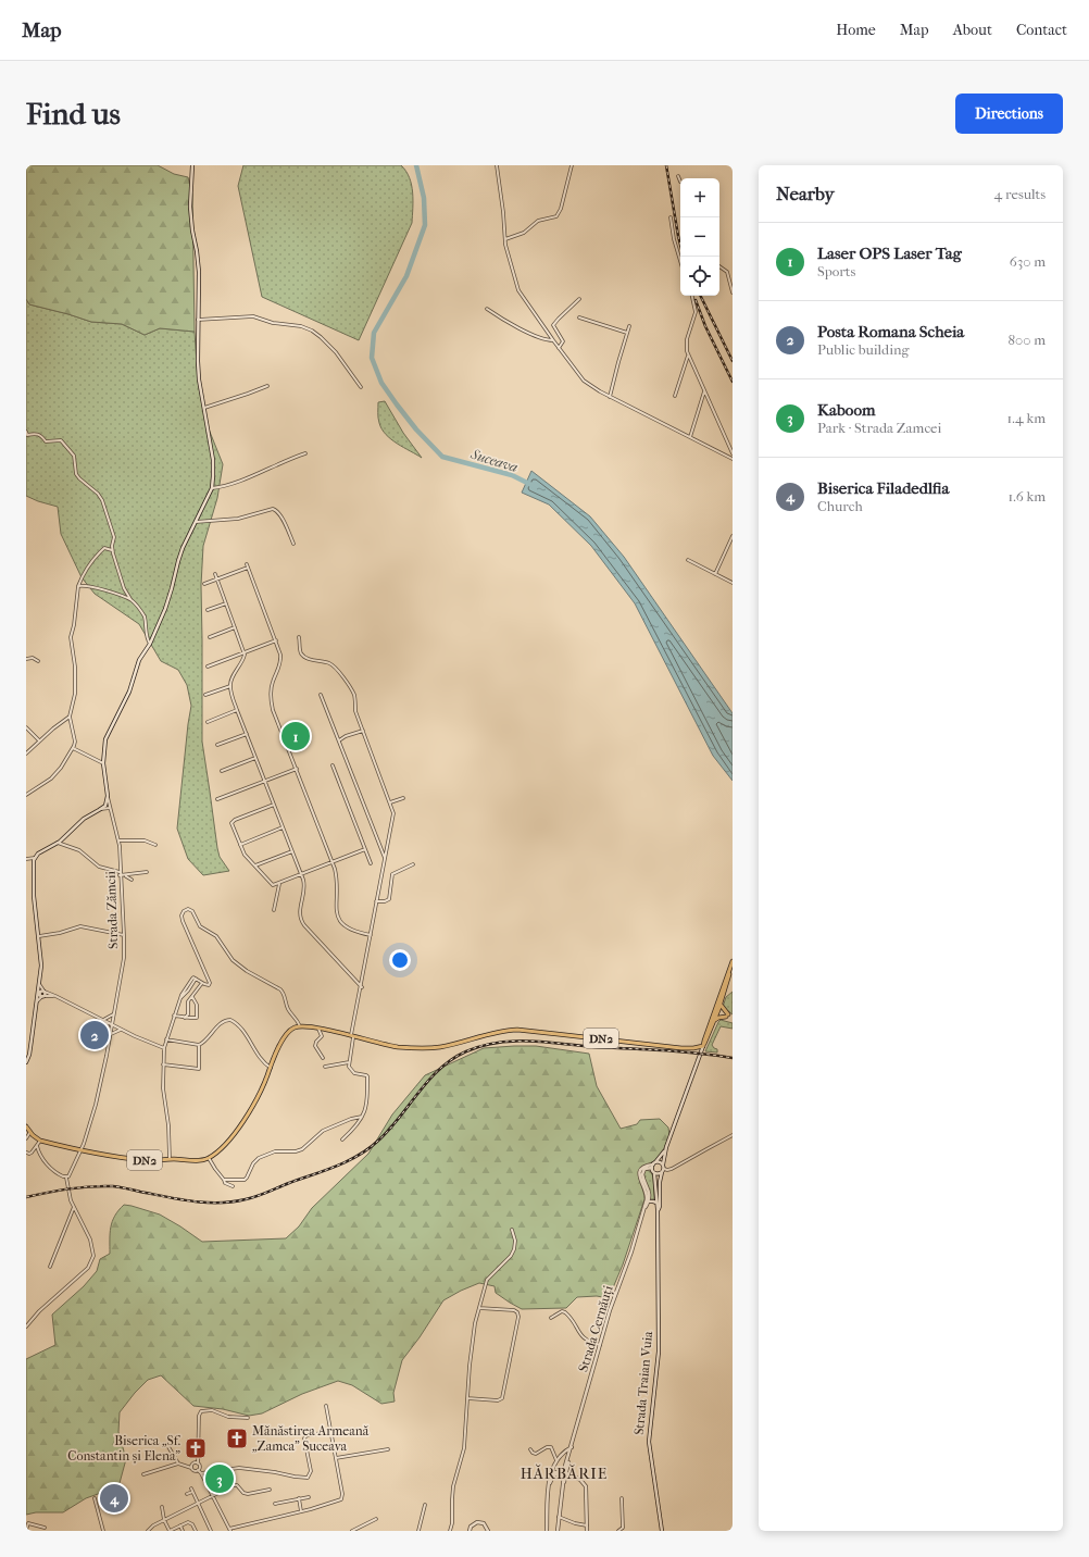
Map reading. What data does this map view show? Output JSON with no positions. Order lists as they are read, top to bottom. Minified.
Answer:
{"streets":{"main road":["Strada Zămcii","DN2","Strada Cernăuți","Strada Traian Vuia"]},"crossings":[["Strada Zămcii","DN2"],["DN2","Strada Cernăuți"],["Strada Cernăuți","Strada Traian Vuia"]],"districts":["HĂRBĂRIE"],"water":["Suceava"],"places":{"church":["Mănăstirea Armeană „Zamca” Suceava","Biserica „Sf. Constantin și Elena”"]},"page":{"header":"Map","nav":["Home","Map","About","Contact"],"buttons":"Directions","title":"Find us","heading":["Nearby","4 results"],"map_buttons":["+","−"],"list":[{"mark":"1","name":"Laser OPS Laser Tag","note":"Sports","value":"630 m"},{"mark":"2","name":"Posta Romana Scheia","note":"Public building","value":"800 m"},{"mark":"3","name":"Kaboom","note":"Park · Strada Zamcei","value":"1.4 km"},{"mark":"4","name":"Biserica Filadedlfia","note":"Church","value":"1.6 km"}],"pins":["1","2","3","4"]}}
